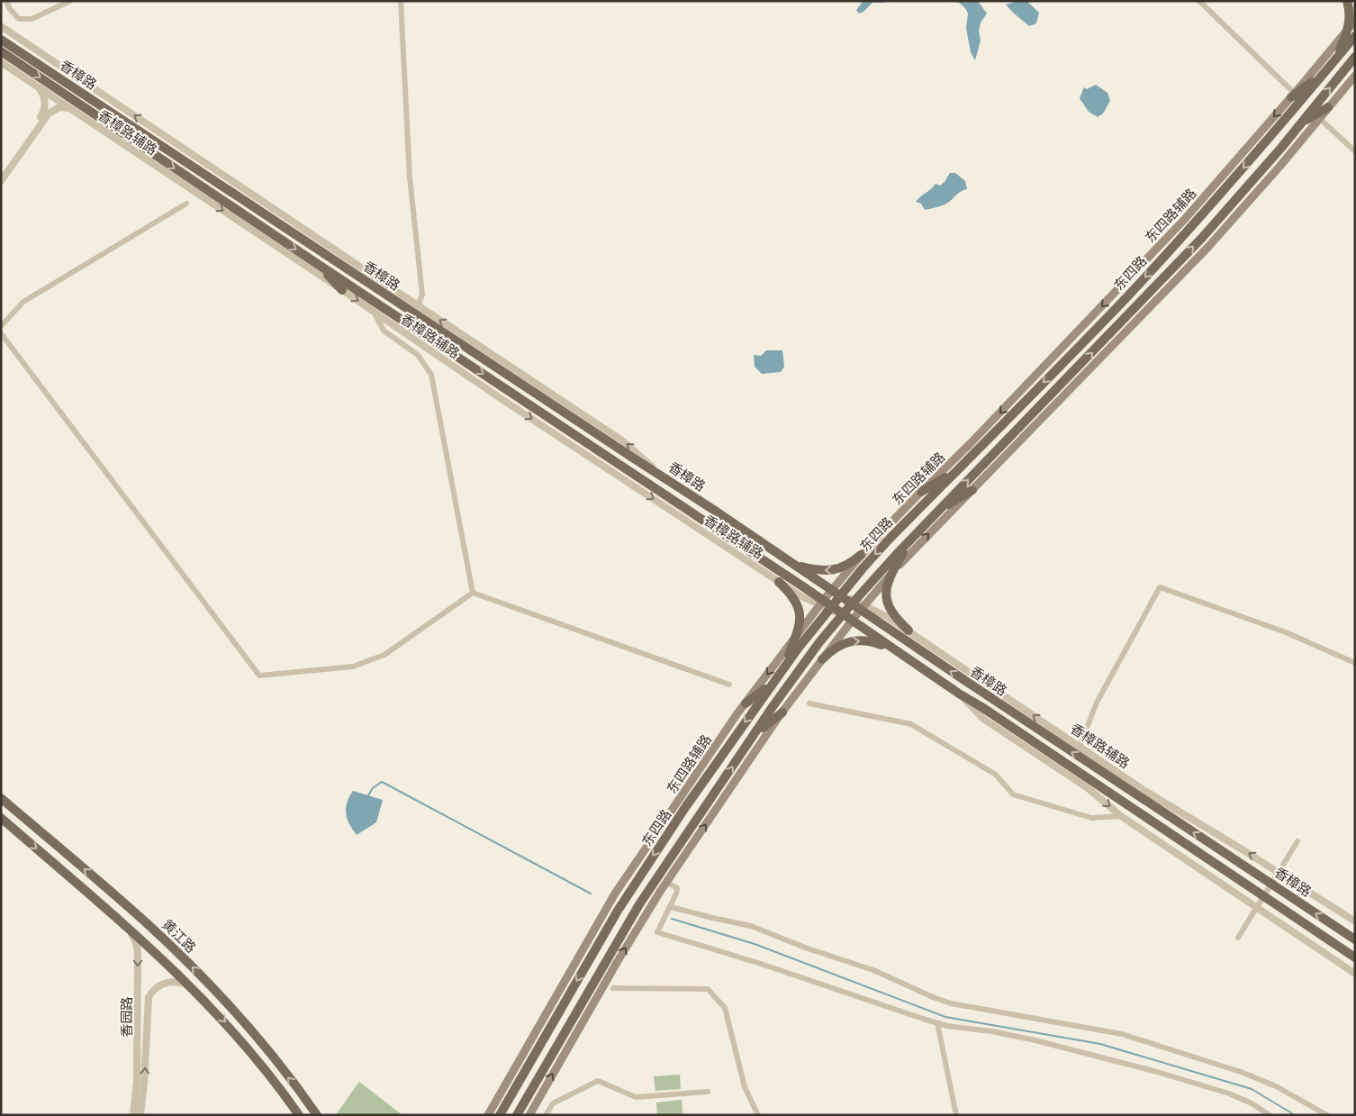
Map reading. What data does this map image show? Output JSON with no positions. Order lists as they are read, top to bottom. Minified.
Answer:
{"streets":{"main road":["香樟路","东四路辅路","东四路","黄江路"],"street":["香樟路辅路","香园路"]},"crossings":[["香樟路","香樟路辅路"],["香樟路","东四路辅路"],["香樟路","东四路"],["香樟路辅路","东四路辅路"],["东四路辅路","东四路"],["黄江路","香园路"]]}
